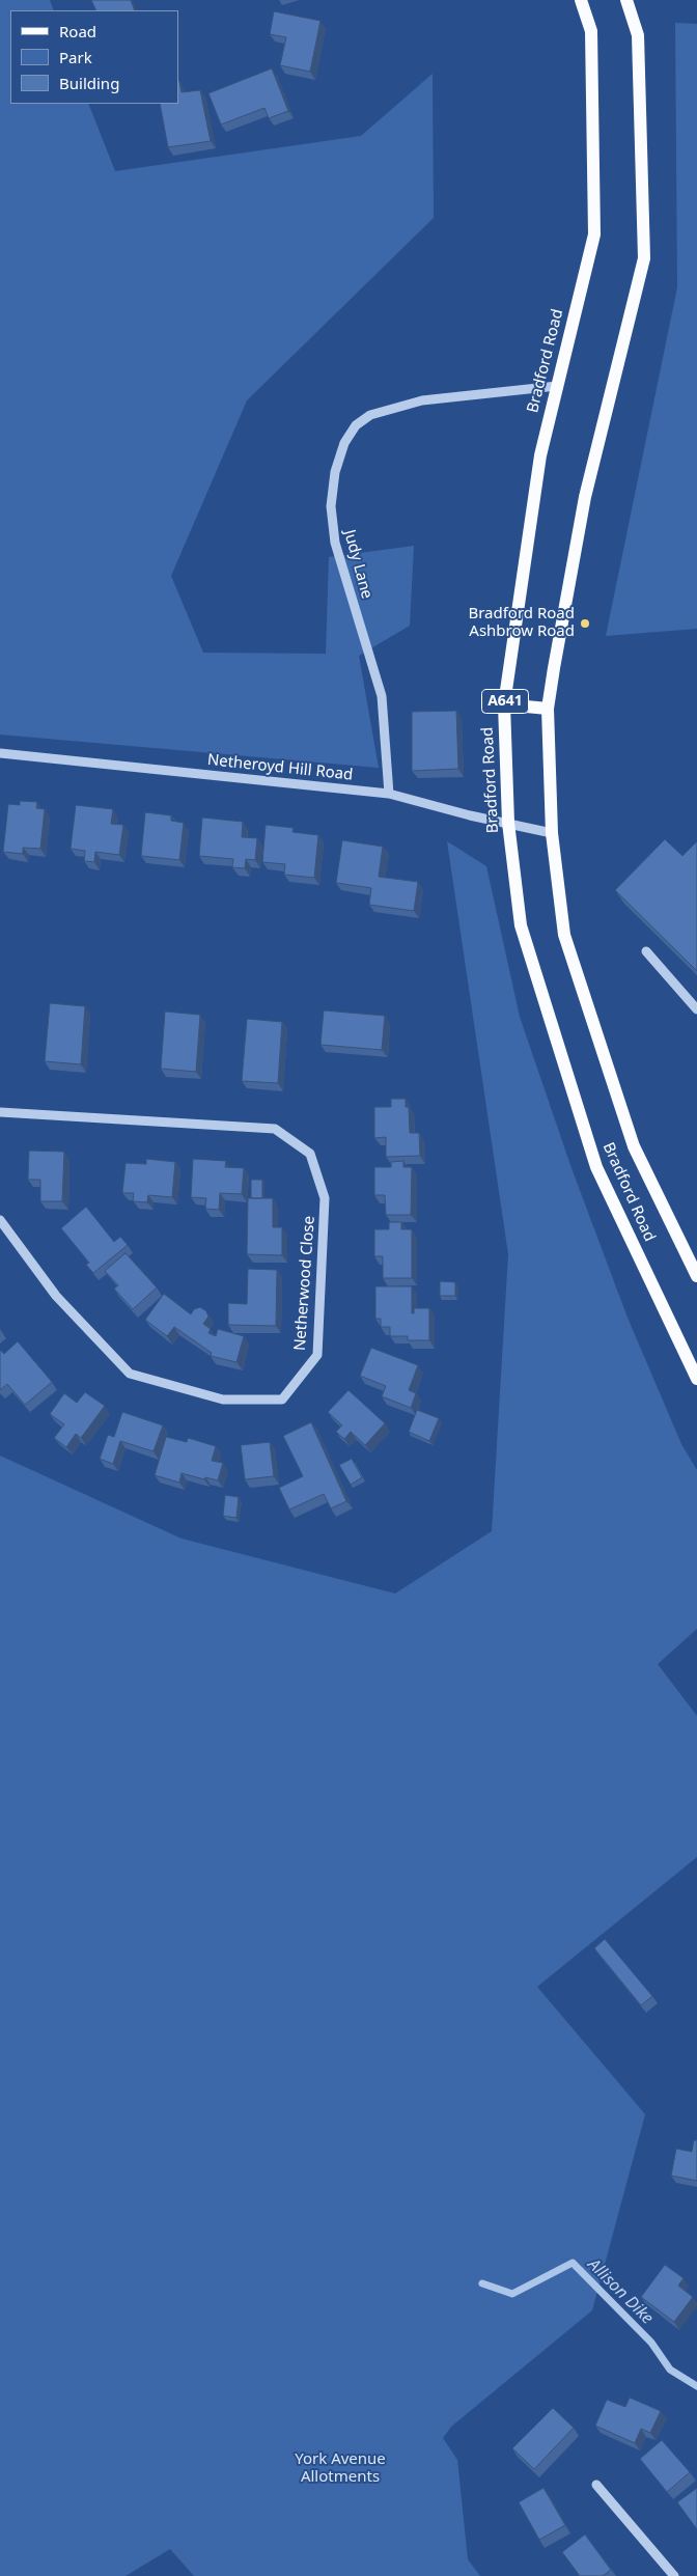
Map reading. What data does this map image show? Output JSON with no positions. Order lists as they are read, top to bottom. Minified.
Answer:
{"streets":{"main road":["Bradford Road","A641"],"street":["Judy Lane","Netheroyd Hill Road","Netherwood Close"]},"crossings":[["Bradford Road","Judy Lane"],["Bradford Road","Netheroyd Hill Road"],["Judy Lane","Netheroyd Hill Road"]],"water":["Allison Dike"],"parks":["York Avenue Allotments"],"places":["Bradford Road Ashbrow Road"],"legend":["Road","Park","Building"]}
